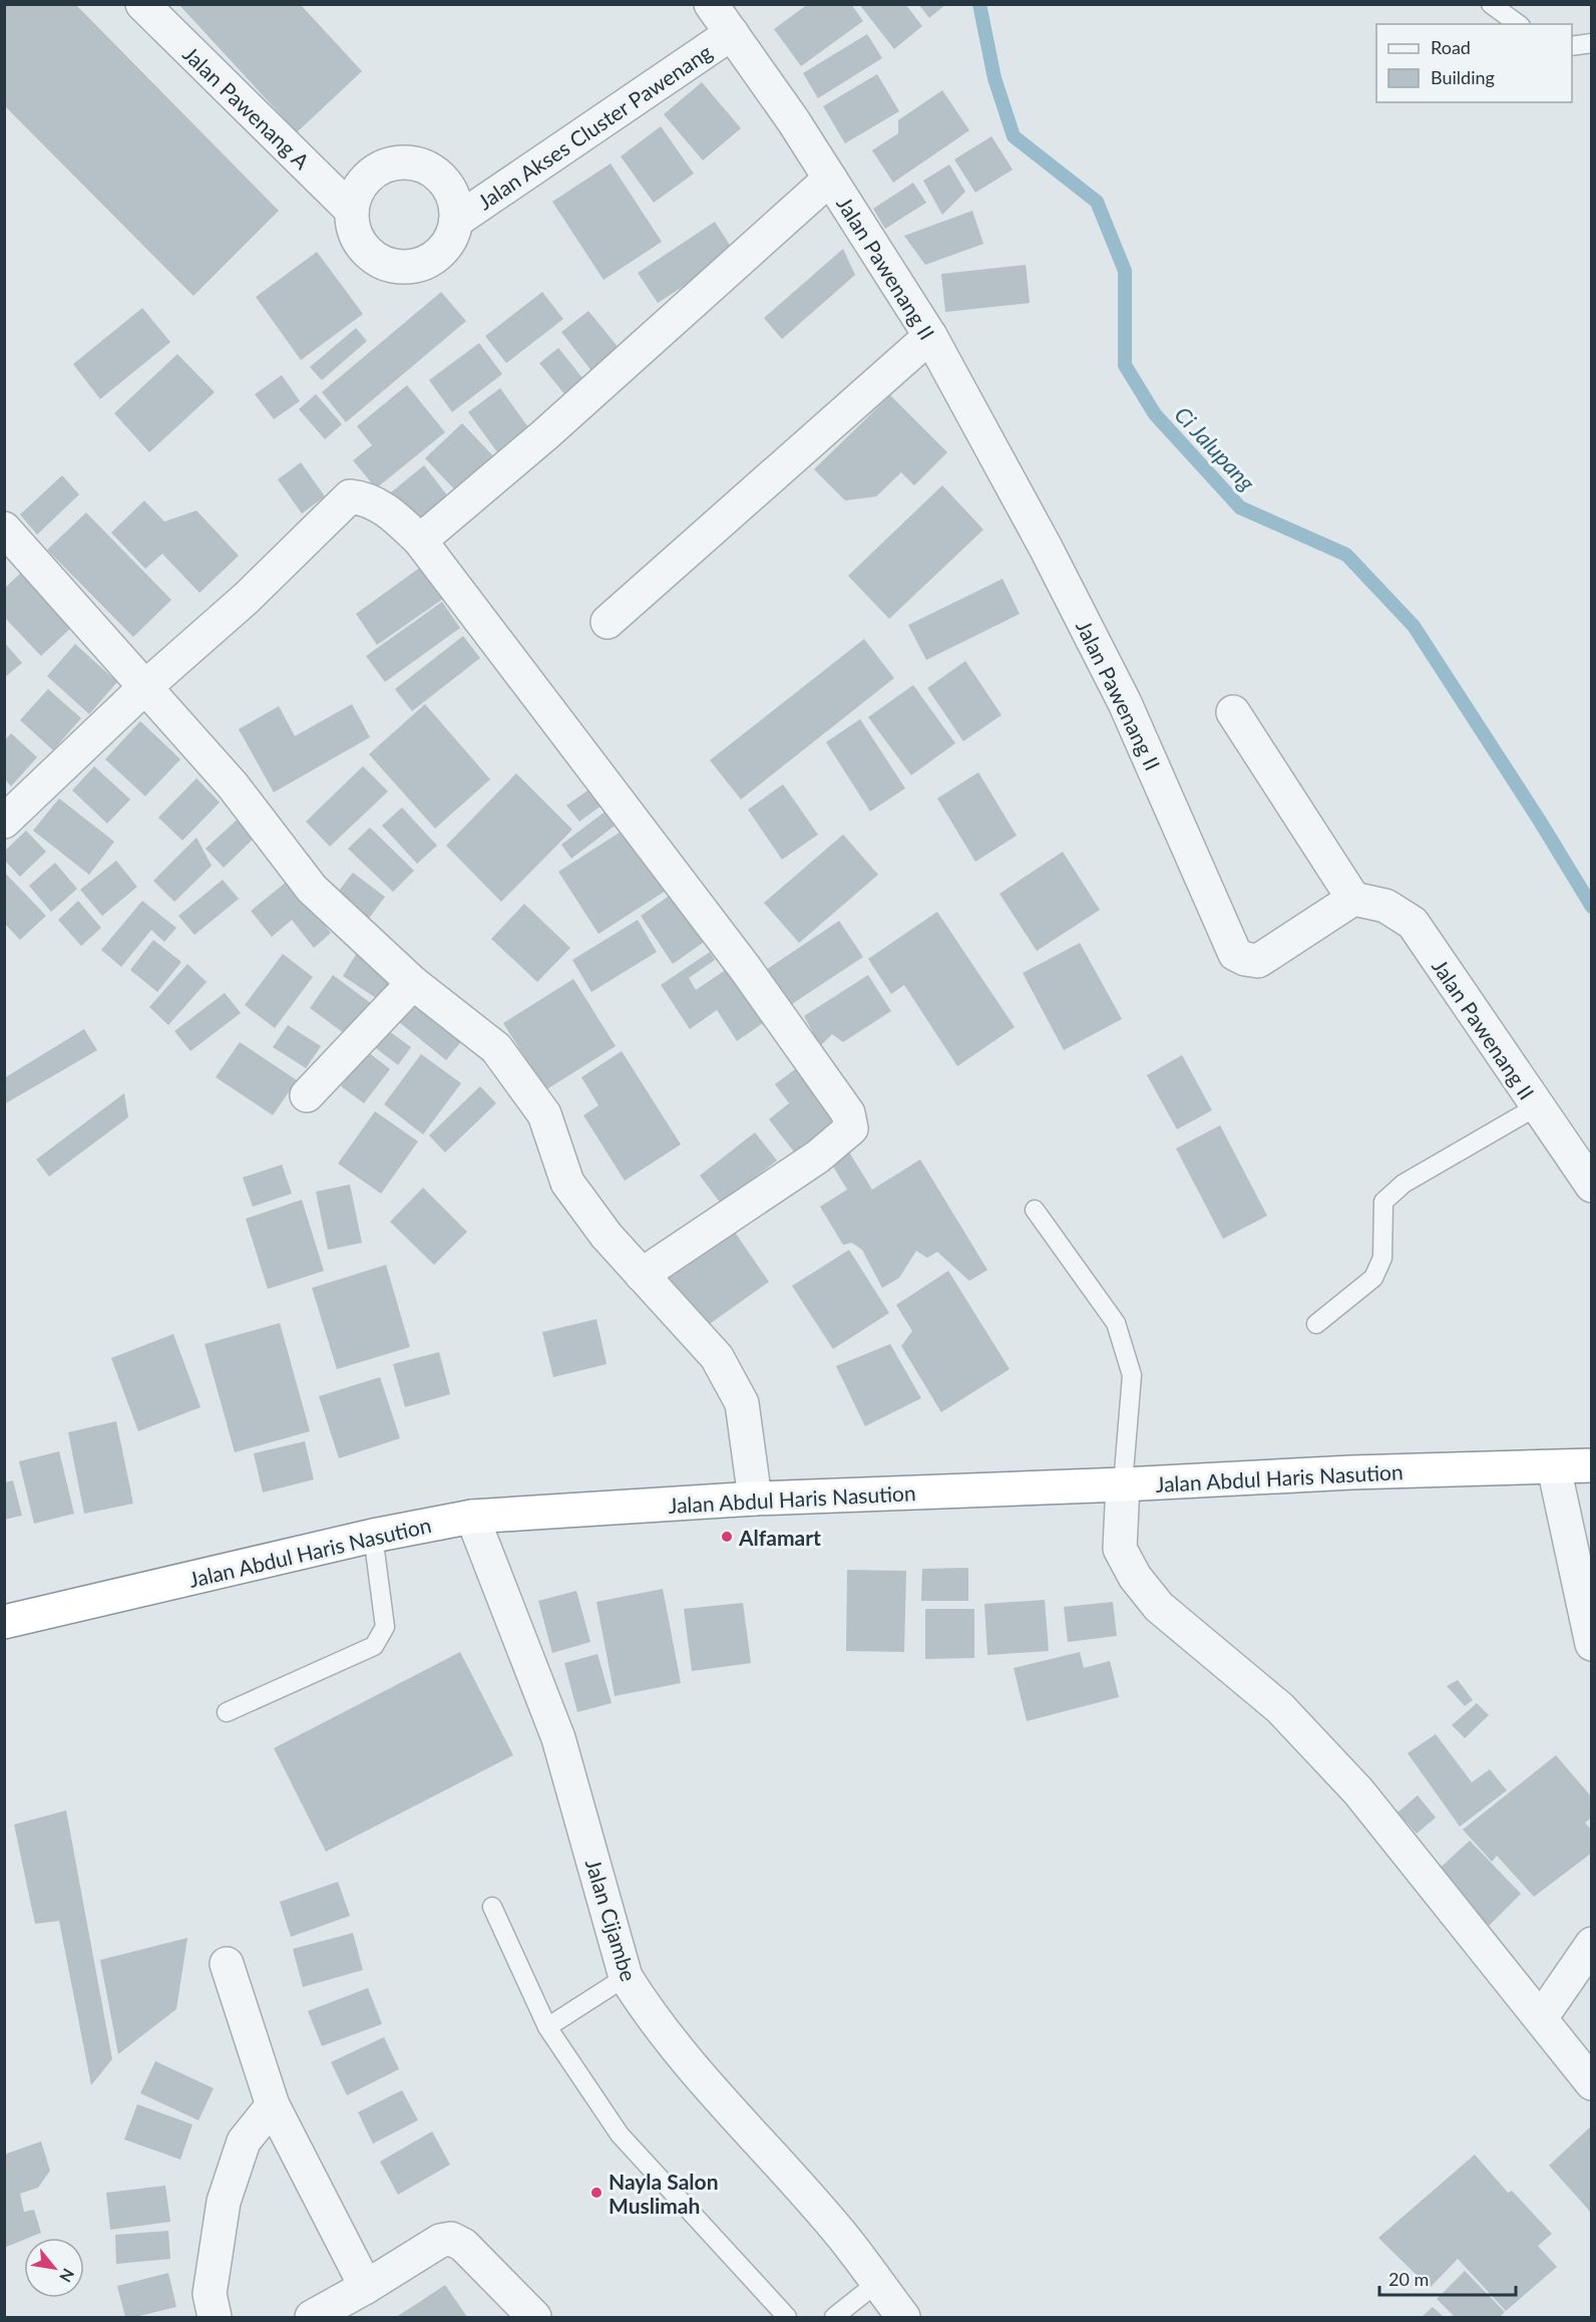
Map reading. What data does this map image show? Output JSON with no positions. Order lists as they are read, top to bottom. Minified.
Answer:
{"streets":{"highway":["Jalan Abdul Haris Nasution"],"street":["Jalan Pawenang A","Jalan Akses Cluster Pawenang","Jalan Pawenang II","Jalan Cijambe"]},"crossings":[["Jalan Pawenang A","Jalan Akses Cluster Pawenang"],["Jalan Akses Cluster Pawenang","Jalan Pawenang II"],["Jalan Abdul Haris Nasution","Jalan Cijambe"]],"water":["Ci Jalupang"],"places":["Alfamart","Nayla Salon Muslimah"],"legend":["Road","Building"],"scale_bar":"20 m","north":"bottom right"}
